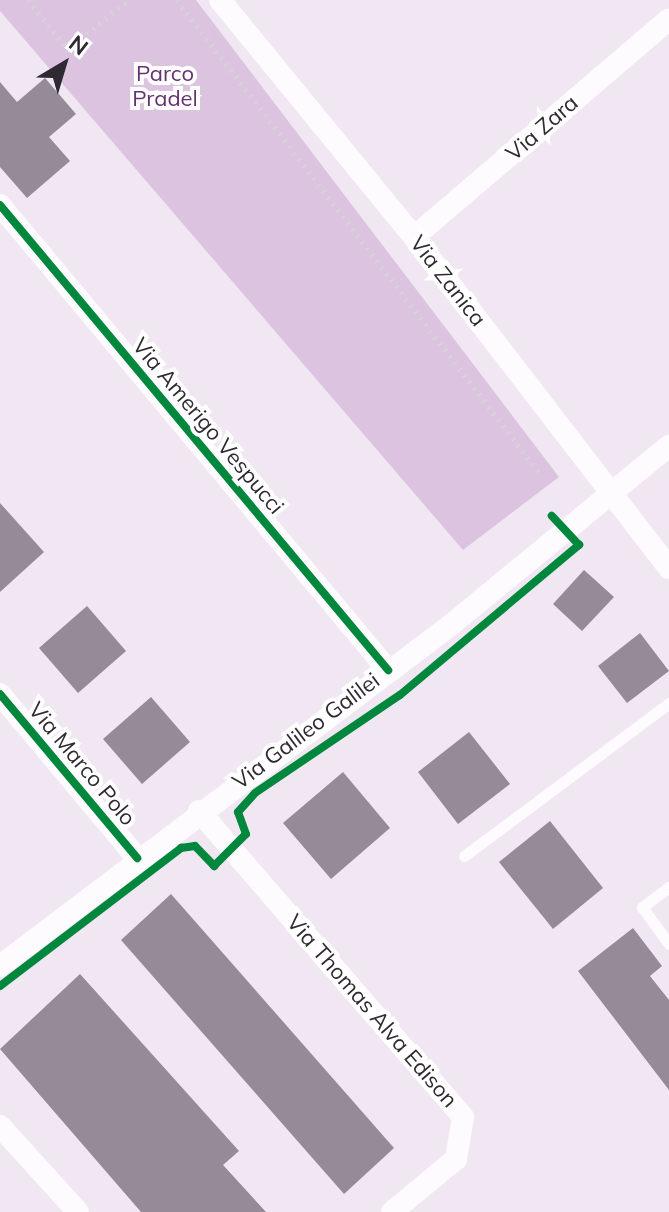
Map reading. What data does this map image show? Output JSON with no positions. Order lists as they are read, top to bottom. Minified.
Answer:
{"streets":{"street":["Via Zara","Via Zanica","Via Amerigo Vespucci","Via Galileo Galilei","Via Marco Polo","Via Thomas Alva Edison"]},"crossings":[["Via Zara","Via Zanica"],["Via Zanica","Via Galileo Galilei"],["Via Amerigo Vespucci","Via Galileo Galilei"],["Via Galileo Galilei","Via Marco Polo"],["Via Galileo Galilei","Via Thomas Alva Edison"]],"parks":["Parco Pradel"],"north":"top right"}
